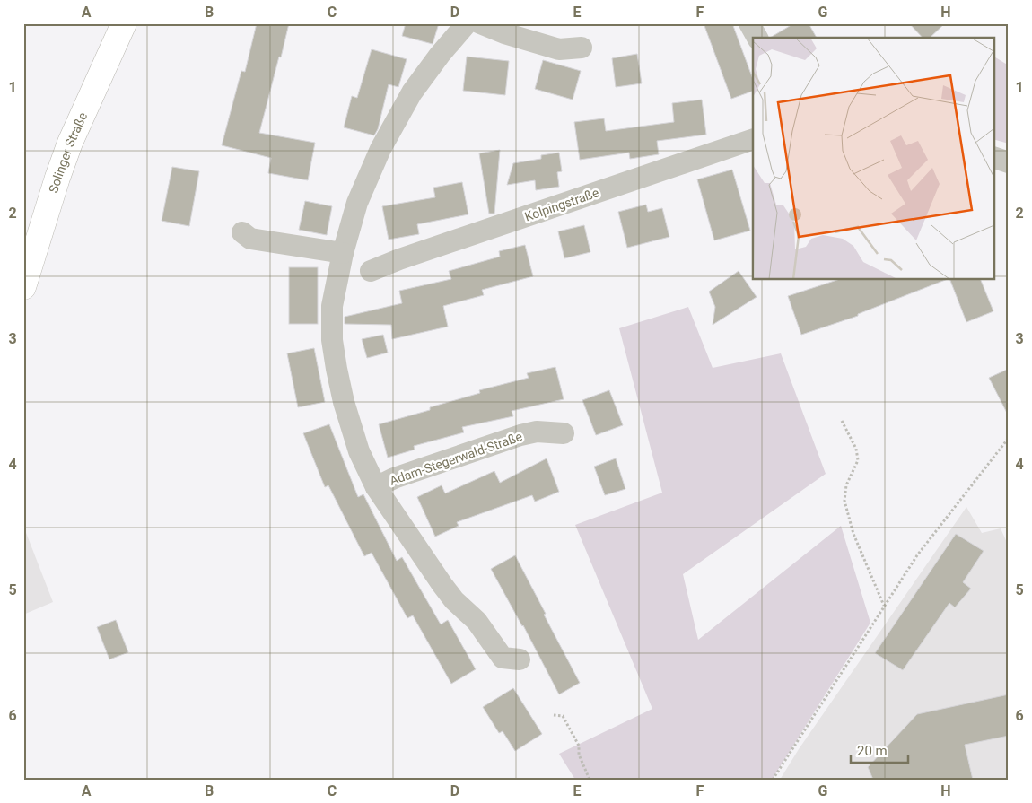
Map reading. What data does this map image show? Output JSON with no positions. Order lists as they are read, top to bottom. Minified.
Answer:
{"streets":{"main road":["Solinger Straße"],"street":["Kolpingstraße","Adam-Stegerwald-Straße"]},"scale_bar":"20 m","grid":{"columns":["A","B","C","D","E","F","G","H"],"rows":["1","2","3","4","5","6"]}}
